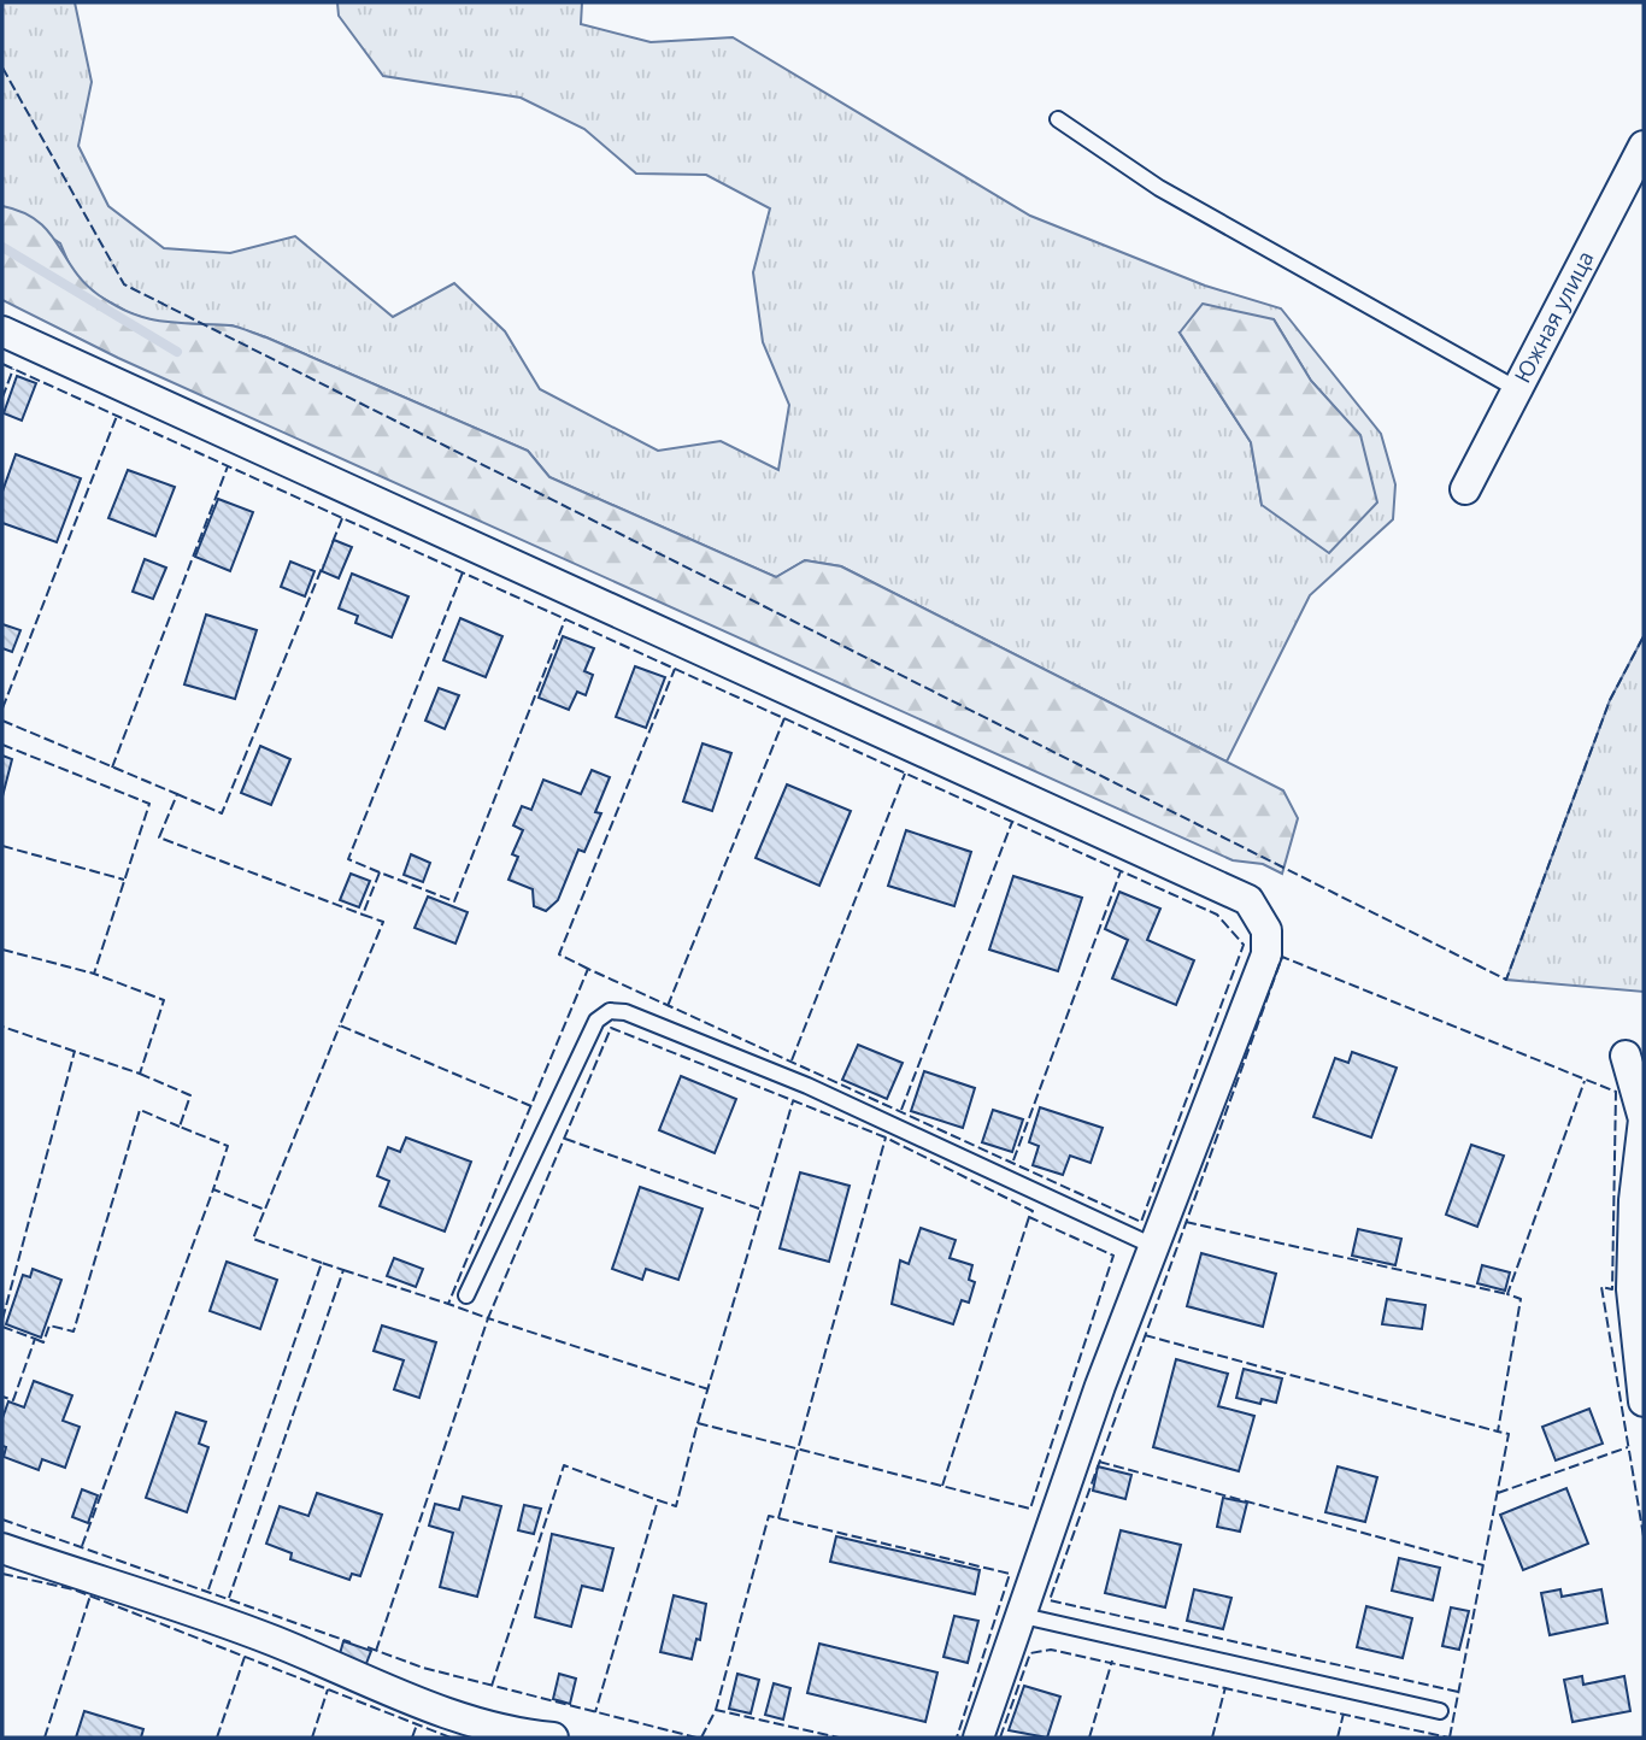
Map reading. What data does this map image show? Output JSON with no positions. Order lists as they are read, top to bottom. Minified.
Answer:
{"streets":{"street":["Южная улица"]}}
